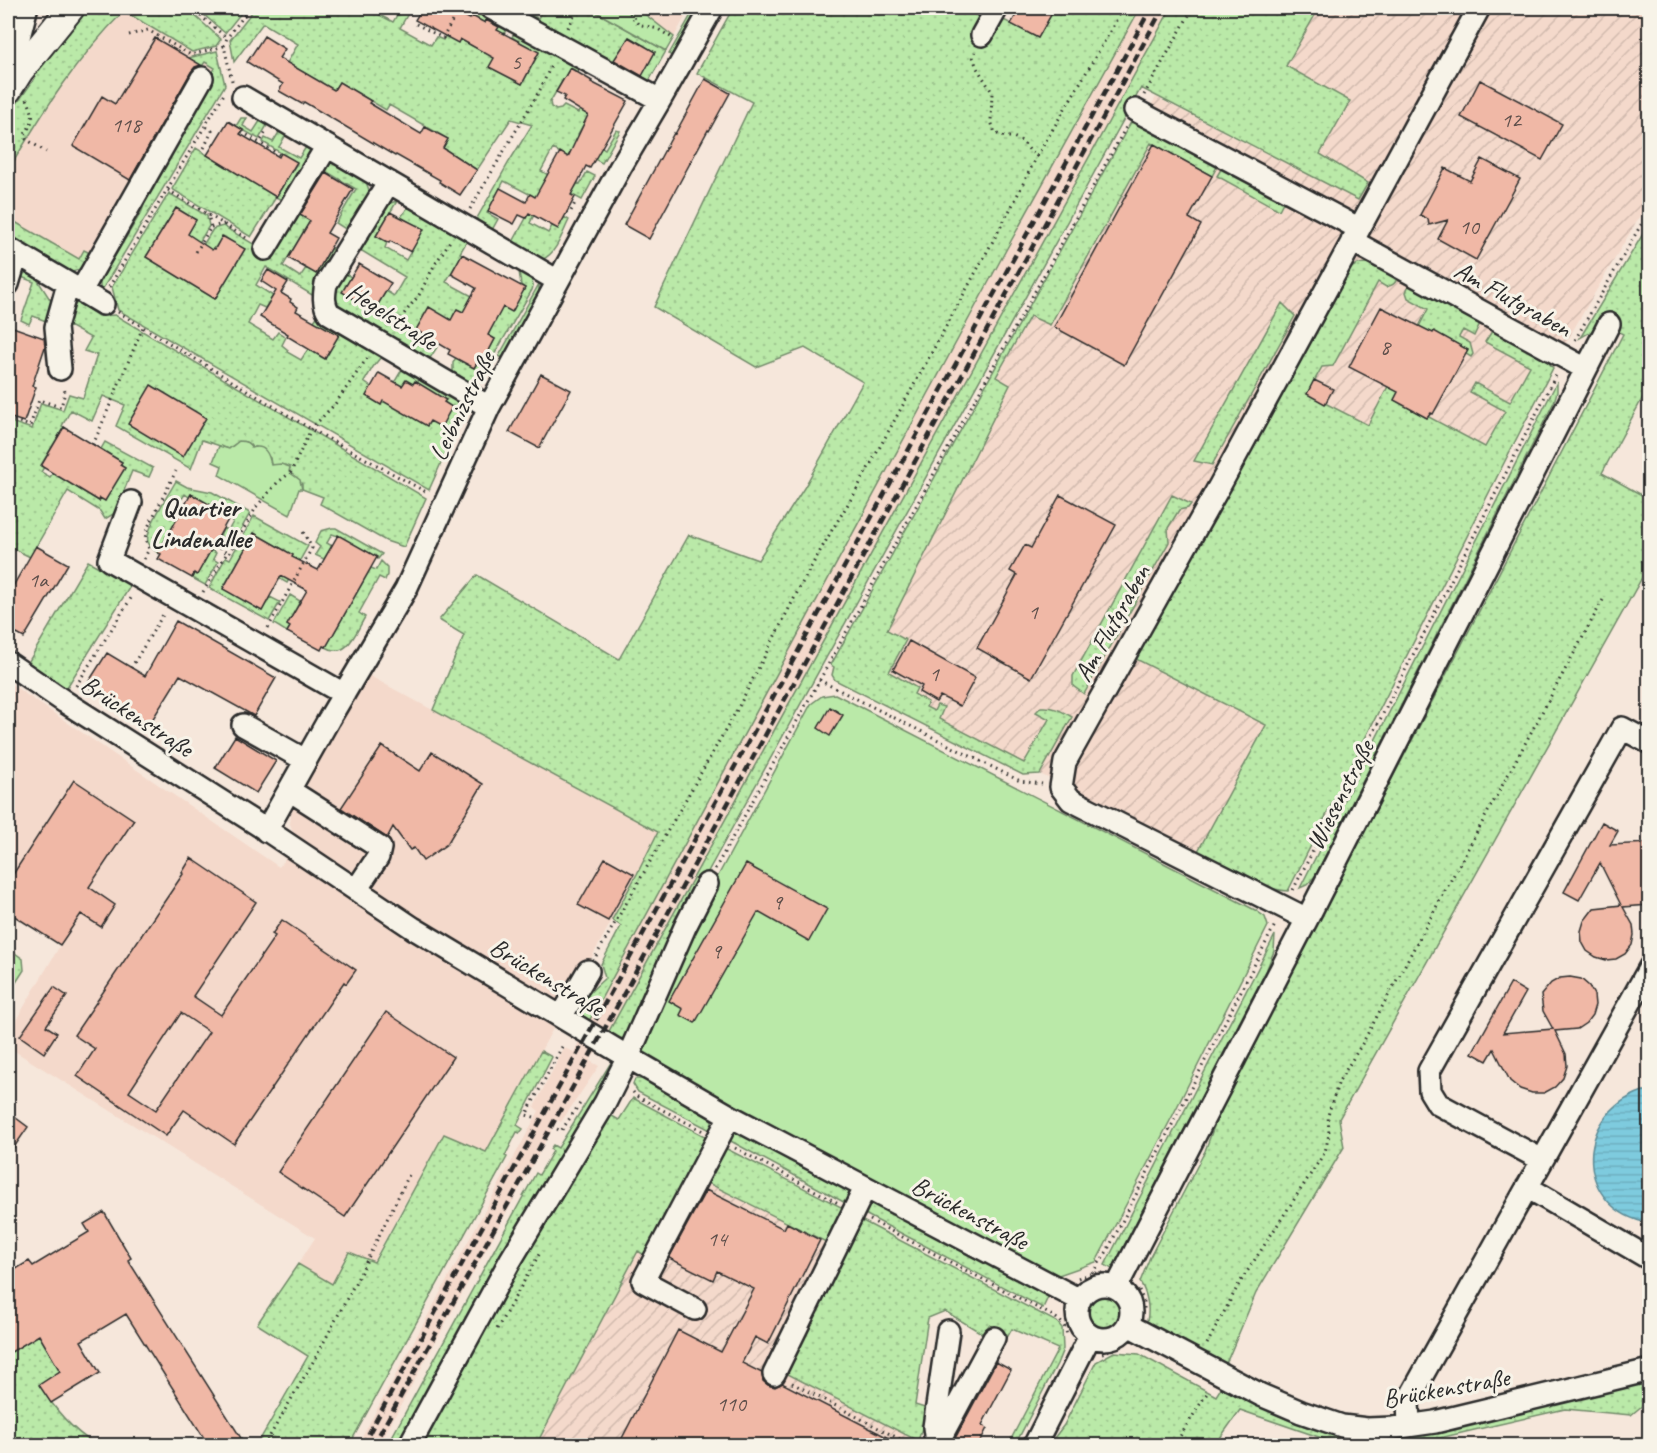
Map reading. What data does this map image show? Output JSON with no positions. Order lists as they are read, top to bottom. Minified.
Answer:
{"streets":{"street":["Am Flutgraben","Hegelstraße","Leibnizstraße","Brückenstraße","Wiesenstraße"]},"crossings":[["Am Flutgraben","Wiesenstraße"],["Hegelstraße","Leibnizstraße"],["Leibnizstraße","Brückenstraße"]],"districts":["Quartier Lindenallee"],"house_numbers":["5","12","118","10","8","1a","1","1","9","9","14","110"]}
